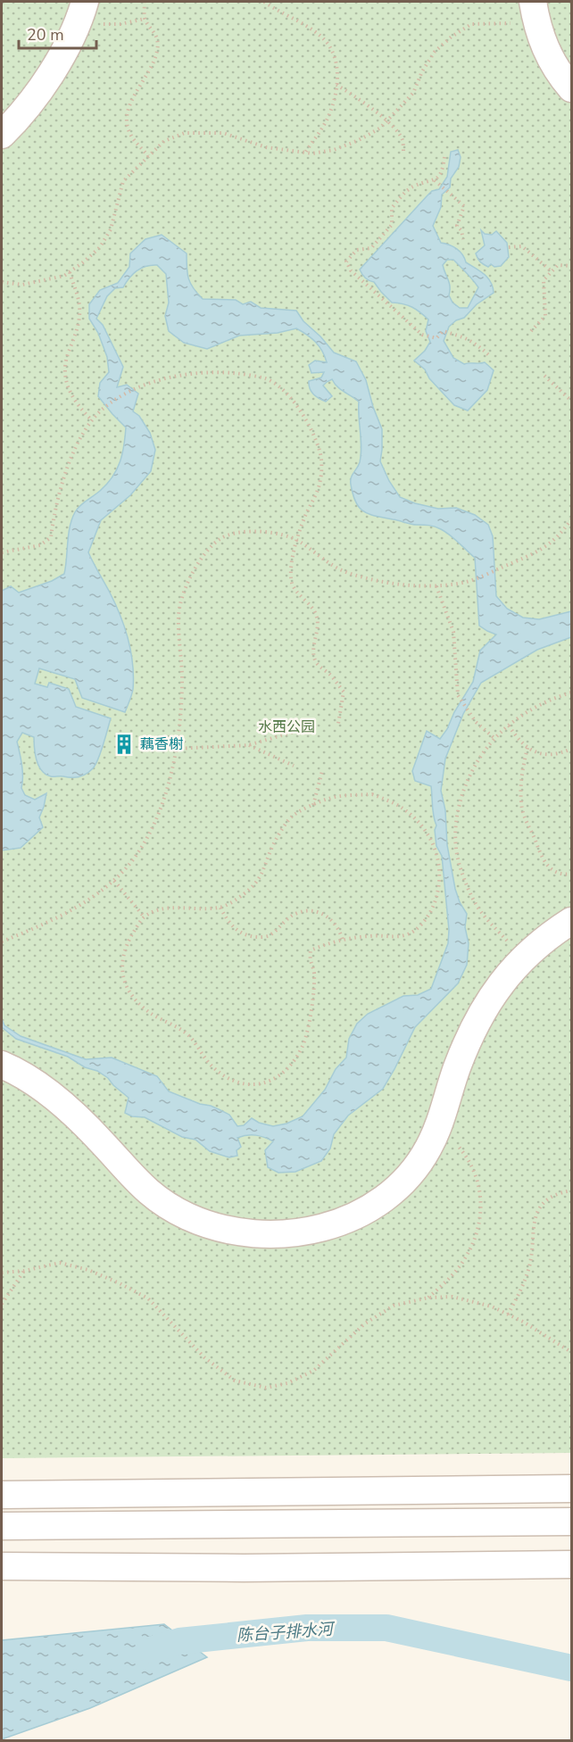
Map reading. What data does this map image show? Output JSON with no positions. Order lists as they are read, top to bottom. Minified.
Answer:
{"water":["陈台子排水河"],"parks":["水西公园"],"places":{"building":["藕香榭"]},"scale_bar":"20 m"}
